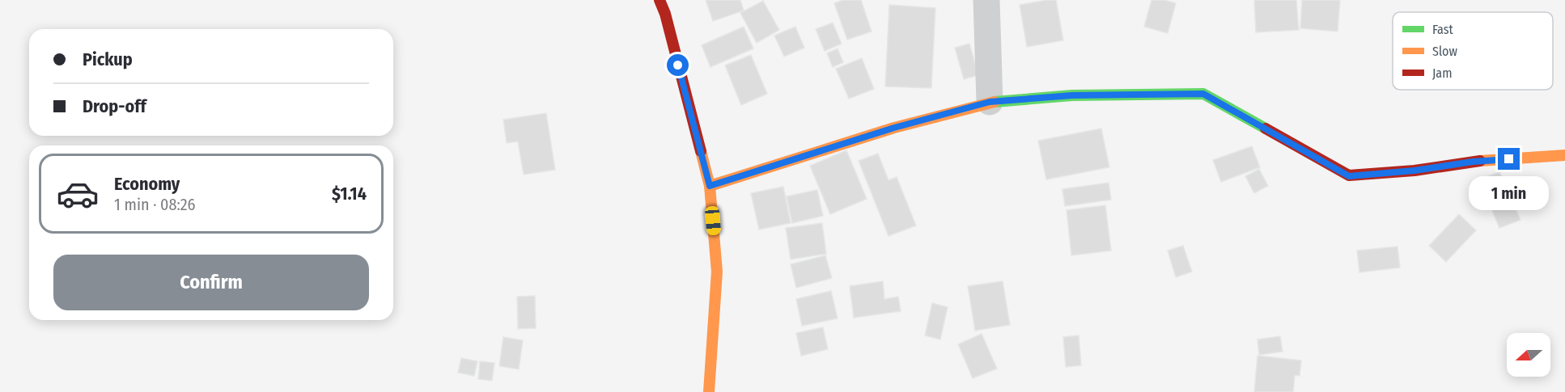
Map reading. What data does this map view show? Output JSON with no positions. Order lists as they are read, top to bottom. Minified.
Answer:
{"legend":["Fast","Slow","Jam"],"north":"left","page":{"banner":["Pickup","Drop-off"],"list":[{"name":"Economy","note":"1 min · 08:26","value":"$1.14"}],"bubble":"1 min","buttons":"Confirm"}}
